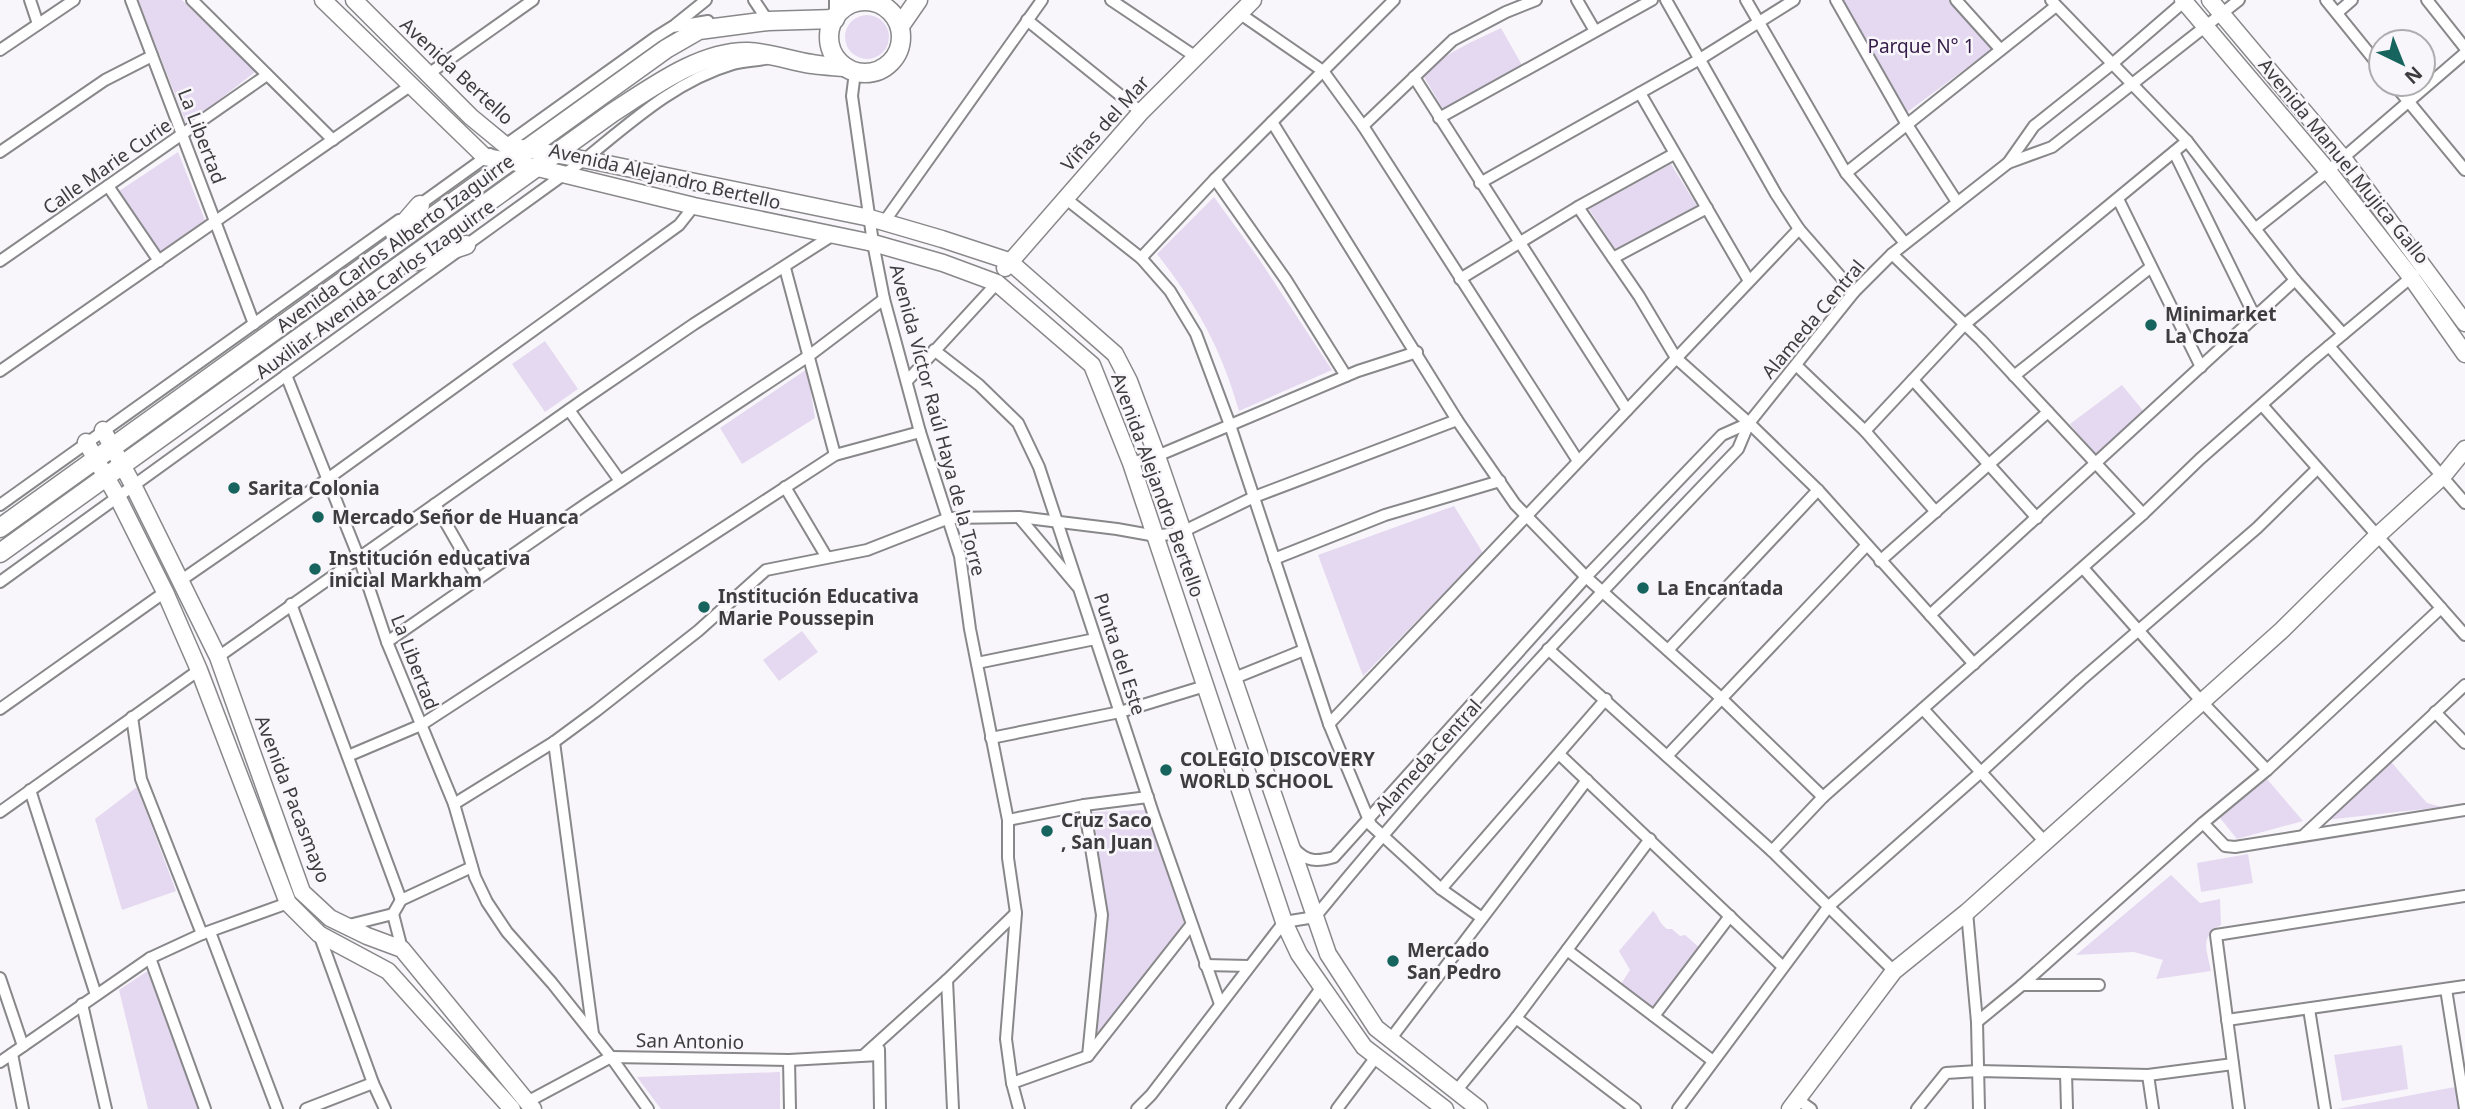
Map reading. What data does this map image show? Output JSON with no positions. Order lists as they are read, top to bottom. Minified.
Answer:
{"streets":{"main road":["Avenida Bertello","Viñas del Mar","Avenida Manuel Mujica Gallo","Avenida Alejandro Bertello","Avenida Carlos Alberto Izaguirre","Avenida Pacasmayo"],"street":["La Libertad","Calle Marie Curie","Auxiliar Avenida Carlos Izaguirre","Alameda Central","Avenida Víctor Raúl Haya de la Torre","Punta del Este","San Antonio"]},"crossings":[["Avenida Bertello","Avenida Alejandro Bertello"],["Avenida Bertello","Avenida Carlos Alberto Izaguirre"],["Viñas del Mar","Avenida Alejandro Bertello"],["La Libertad","Calle Marie Curie"],["La Libertad","Auxiliar Avenida Carlos Izaguirre"],["La Libertad","San Antonio"],["Avenida Manuel Mujica Gallo","Alameda Central"],["Avenida Alejandro Bertello","Avenida Carlos Alberto Izaguirre"],["Avenida Alejandro Bertello","Auxiliar Avenida Carlos Izaguirre"],["Avenida Alejandro Bertello","Alameda Central"],["Avenida Alejandro Bertello","Avenida Víctor Raúl Haya de la Torre"],["Avenida Carlos Alberto Izaguirre","Auxiliar Avenida Carlos Izaguirre"],["Avenida Carlos Alberto Izaguirre","Avenida Víctor Raúl Haya de la Torre"],["Avenida Carlos Alberto Izaguirre","Avenida Pacasmayo"],["Auxiliar Avenida Carlos Izaguirre","Avenida Pacasmayo"],["Avenida Pacasmayo","San Antonio"]],"parks":["Parque N° 1"],"places":["Minimarket La Choza","Sarita Colonia","Mercado Señor de Huanca","Institución educativa inicial Markham","La Encantada","Institución Educativa Marie Poussepin","COLEGIO DISCOVERY WORLD SCHOOL","Cruz Saco , San Juan","Mercado San Pedro"],"north":"bottom right"}
